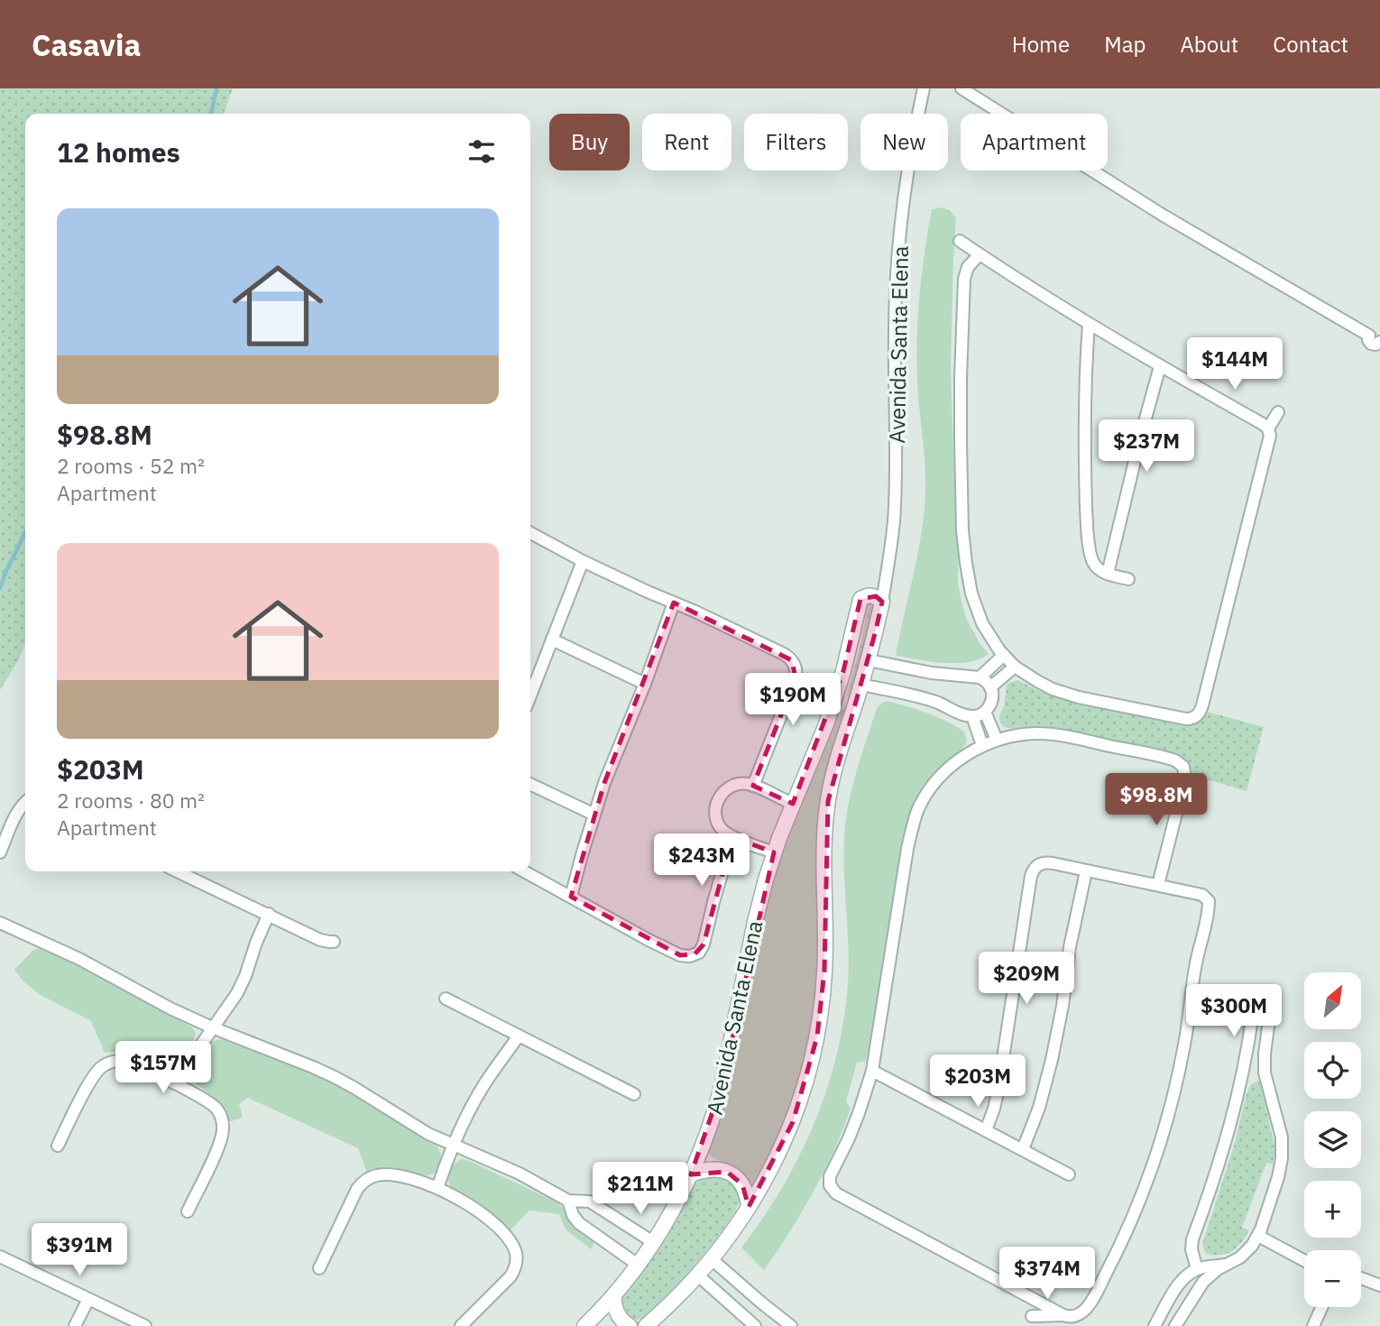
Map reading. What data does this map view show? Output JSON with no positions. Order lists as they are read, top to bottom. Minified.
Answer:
{"streets":{"street":["Avenida Santa Elena"]},"north":"top right","page":{"header":"Casavia","nav":["Home","Map","About","Contact"],"chip":["Buy","Rent","Filters","New","Apartment"],"heading":"12 homes","list":[{"name":"$98.8M","note":"2 rooms · 52 m² · Apartment"},{"name":"$203M","note":"2 rooms · 80 m² · Apartment"}],"price":["$144M","$237M","$190M","$98.8M","$243M","$209M","$300M","$157M","$203M","$211M","$391M","$374M"],"map_buttons":["+","−"]}}
